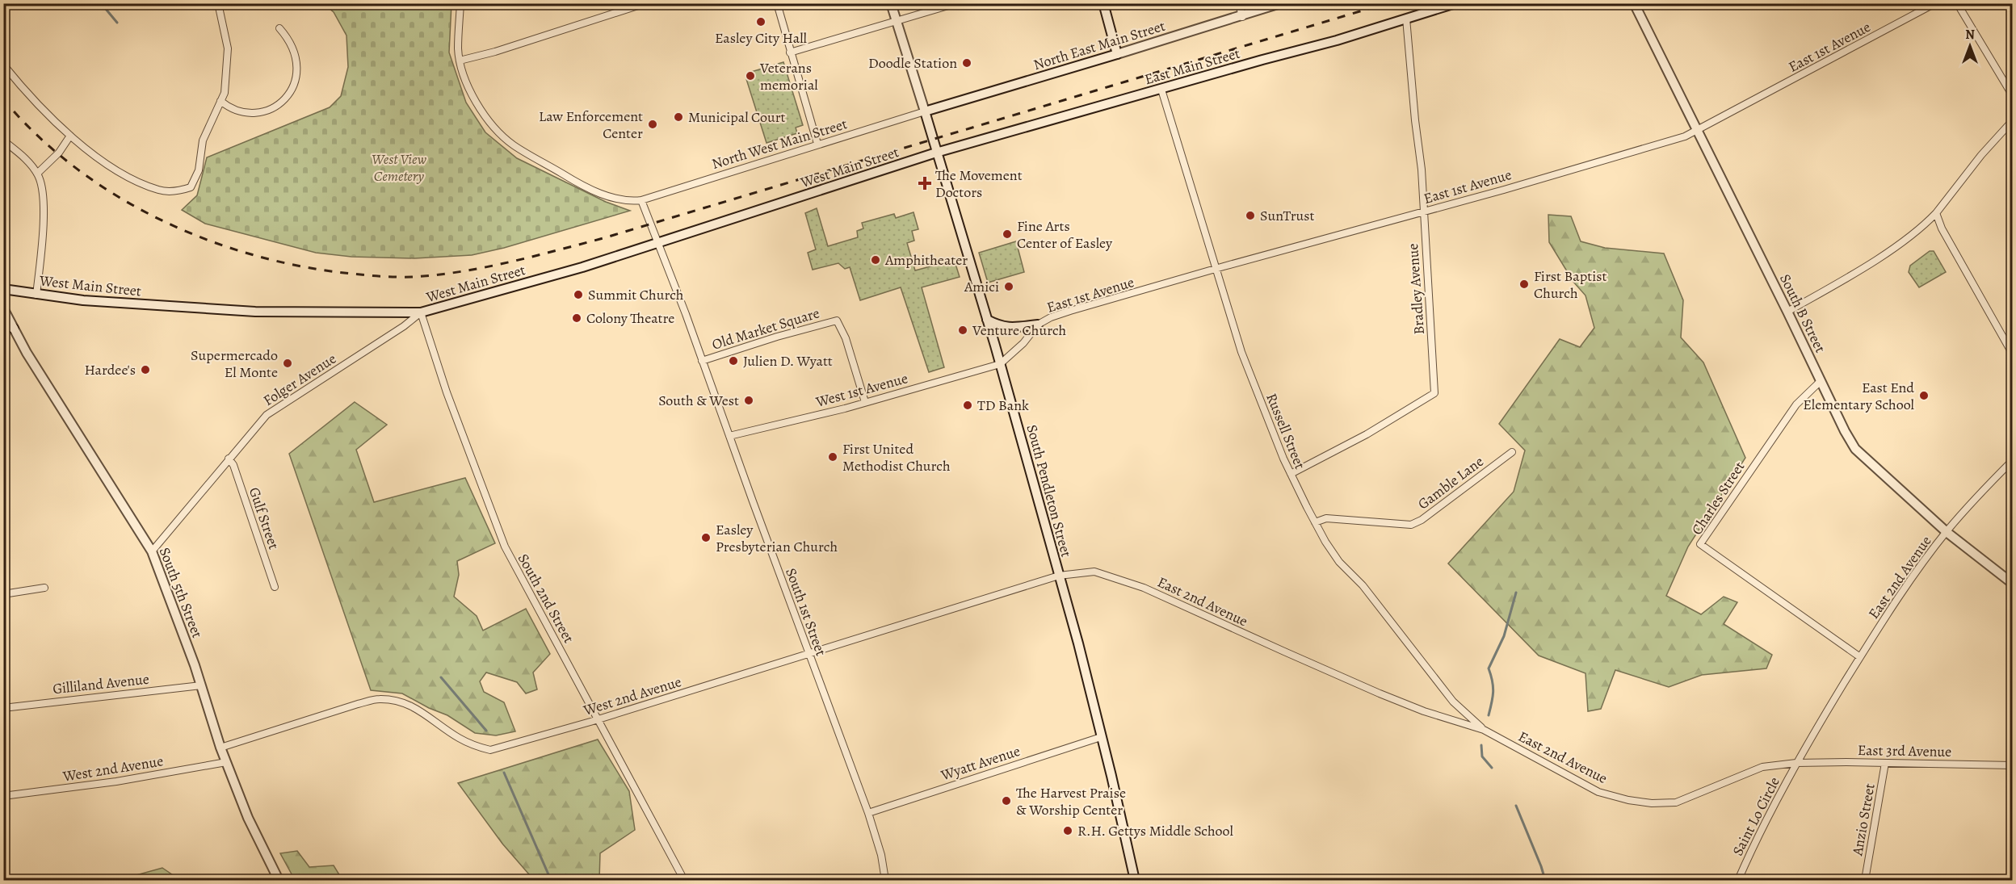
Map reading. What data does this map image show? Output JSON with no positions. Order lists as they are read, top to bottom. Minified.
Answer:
{"streets":{"main road":["North East Main Street","East Main Street","West Main Street","South B Street","South Pendleton Street","South 5th Street"],"street":["East 1st Avenue","North West Main Street","Bradley Avenue","Old Market Square","Folger Avenue","West 1st Avenue","Russell Street","Gamble Lane","Charles Street","Gulf Street","East 2nd Avenue","South 2nd Street","South 1st Street","Gilliland Avenue","West 2nd Avenue","East 3rd Avenue","Wyatt Avenue","Saint Lo Circle","Anzio Street"]},"crossings":[["North East Main Street","North West Main Street"],["North East Main Street","South Pendleton Street"],["East 1st Avenue","Bradley Avenue"],["East 1st Avenue","South B Street"],["East 1st Avenue","West 1st Avenue"],["East 1st Avenue","Russell Street"],["East 1st Avenue","South Pendleton Street"],["East Main Street","West Main Street"],["East Main Street","Bradley Avenue"],["East Main Street","Russell Street"],["East Main Street","South Pendleton Street"],["North West Main Street","South Pendleton Street"],["North West Main Street","South 1st Street"],["West Main Street","Folger Avenue"],["West Main Street","South Pendleton Street"],["West Main Street","South 2nd Street"],["West Main Street","South 1st Street"],["Bradley Avenue","Russell Street"],["South B Street","Charles Street"],["South B Street","East 2nd Avenue"],["Old Market Square","West 1st Avenue"],["Old Market Square","South 1st Street"],["Folger Avenue","Gulf Street"],["Folger Avenue","South 5th Street"],["Folger Avenue","South 2nd Street"],["West 1st Avenue","South Pendleton Street"],["West 1st Avenue","South 1st Street"],["Russell Street","Gamble Lane"],["Russell Street","East 2nd Avenue"],["South Pendleton Street","East 2nd Avenue"],["South Pendleton Street","West 2nd Avenue"],["South Pendleton Street","Wyatt Avenue"],["Charles Street","East 2nd Avenue"],["East 2nd Avenue","West 2nd Avenue"],["East 2nd Avenue","East 3rd Avenue"],["East 2nd Avenue","Saint Lo Circle"],["South 5th Street","Gilliland Avenue"],["South 5th Street","West 2nd Avenue"],["South 2nd Street","West 2nd Avenue"],["South 1st Street","West 2nd Avenue"],["South 1st Street","Wyatt Avenue"],["East 3rd Avenue","Saint Lo Circle"],["East 3rd Avenue","Anzio Street"]],"parks":["West View Cemetery"],"places":{"other":["Easley City Hall","Doodle Station","Veterans memorial","Municipal Court","Law Enforcement Center","SunTrust","Fine Arts Center of Easley","Amphitheater","First Baptist Church","Amici","Summit Church","Colony Theatre","Venture Church","Julien D. Wyatt","Supermercado El Monte","Hardee's","East End Elementary School","South & West","TD Bank","First United Methodist Church","Easley Presbyterian Church","The Harvest Praise & Worship Center","R.H. Gettys Middle School"],"health":["The Movement Doctors"]},"north":"top"}
